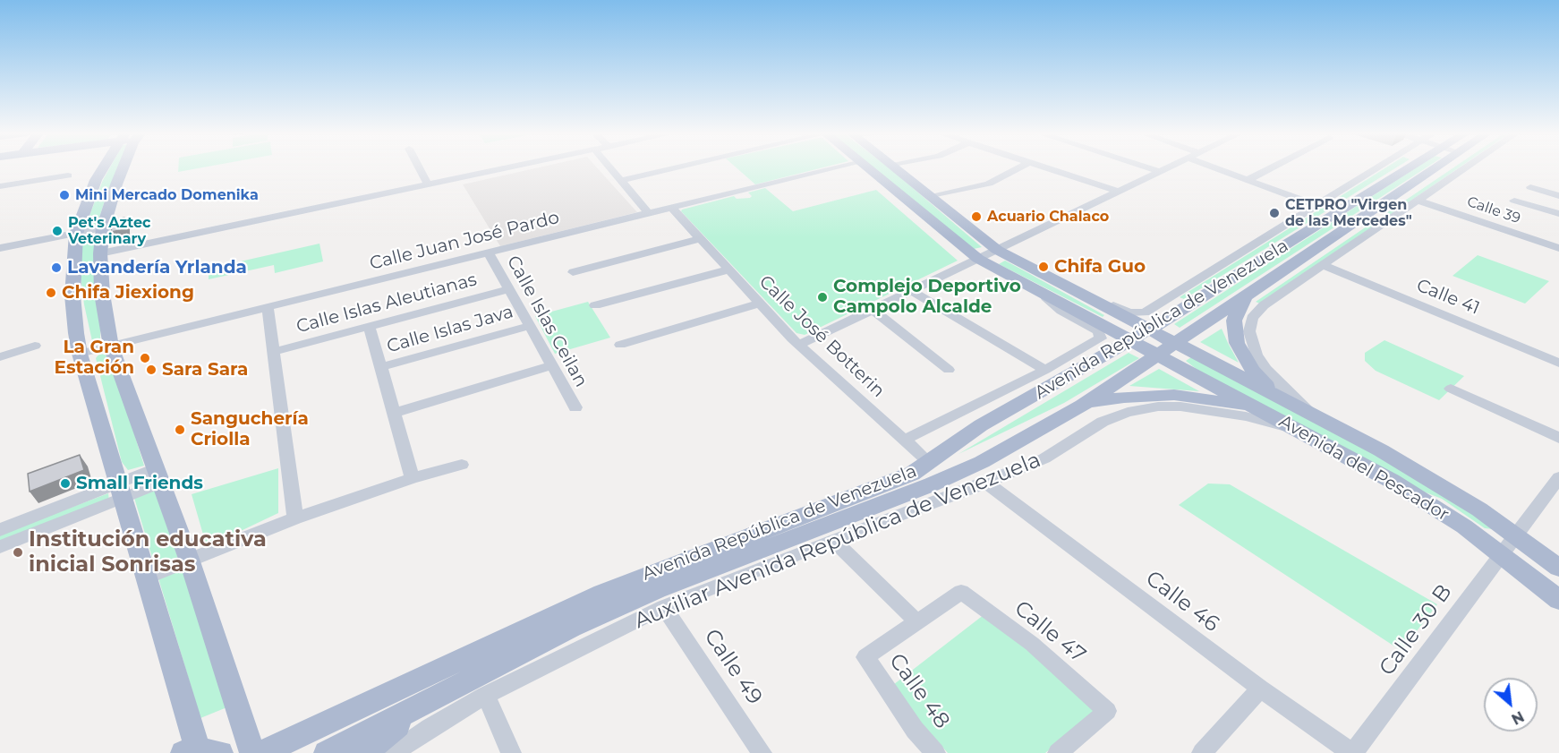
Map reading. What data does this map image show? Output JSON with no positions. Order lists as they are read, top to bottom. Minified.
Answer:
{"streets":{"main road":["Avenida República de Venezuela","Avenida del Pescador"],"street":["Calle 39","Calle Juan José Pardo","Calle 41","Calle Islas Aleutianas","Calle Islas Ceilan","Calle Islas Java","Calle José Botterin","Auxiliar Avenida República de Venezuela","Calle 46","Calle 30 B","Calle 47","Calle 49","Calle 48"]},"crossings":[["Calle Juan José Pardo","Calle Islas Ceilan"],["Calle Juan José Pardo","Calle José Botterin"],["Calle Islas Aleutianas","Calle Islas Ceilan"],["Avenida República de Venezuela","Calle José Botterin"],["Avenida República de Venezuela","Avenida del Pescador"],["Calle Islas Ceilan","Calle Islas Java"],["Avenida del Pescador","Auxiliar Avenida República de Venezuela"],["Avenida del Pescador","Calle 30 B"],["Auxiliar Avenida República de Venezuela","Calle 46"],["Auxiliar Avenida República de Venezuela","Calle 49"],["Calle 46","Calle 30 B"],["Calle 47","Calle 48"]],"places":["Mini Mercado Domenika","CETPRO \"Virgen de las Mercedes\"","Acuario Chalaco","Pet's Aztec Veterinary","Chifa Guo","Lavandería Yrlanda","Chifa Jiexiong","Complejo Deportivo Campolo Alcalde","La Gran Estación","Sara Sara","Sanguchería Criolla","Small Friends","Institución educativa inicial Sonrisas"],"north":"bottom right"}
